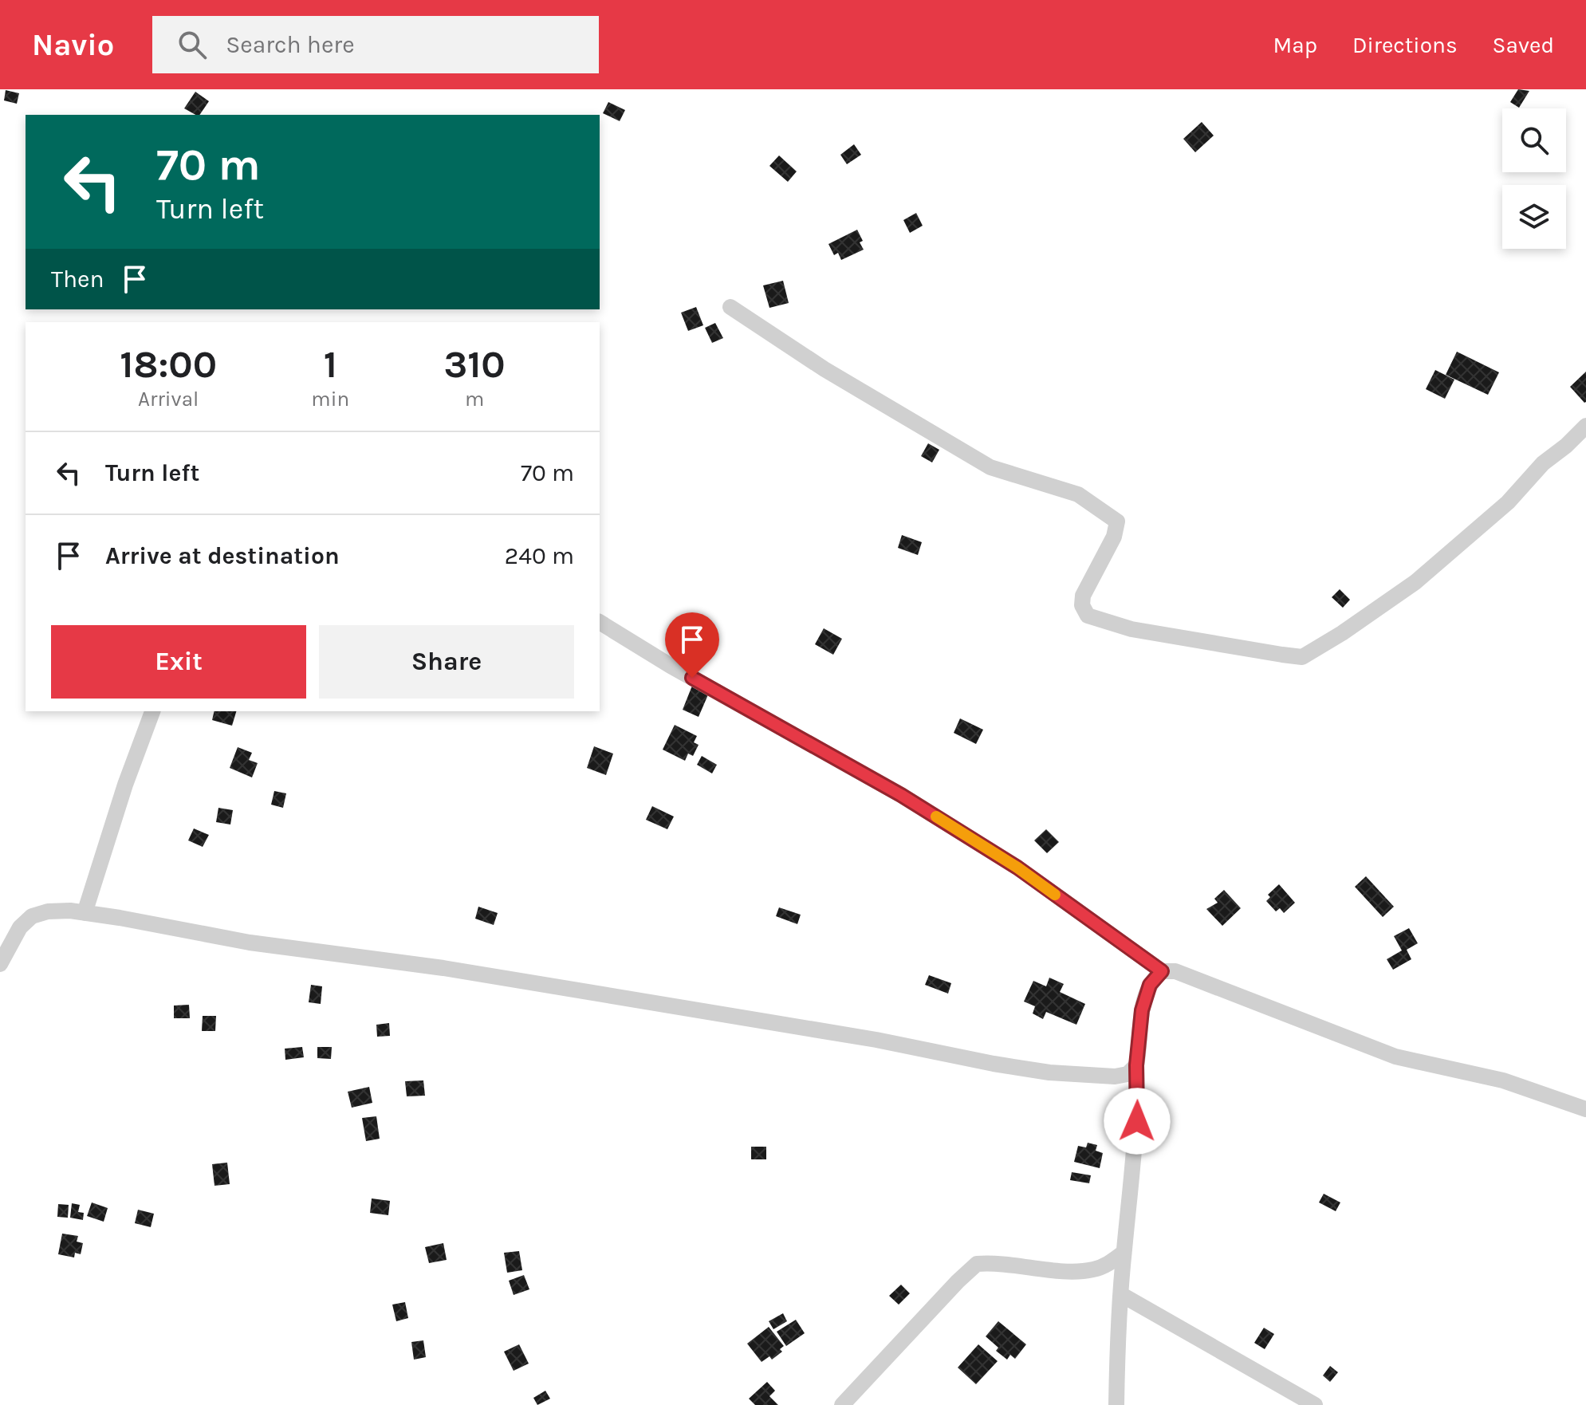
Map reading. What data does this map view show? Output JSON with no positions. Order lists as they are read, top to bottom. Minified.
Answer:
{"page":{"header":"Navio","search":"Search here","nav":["Map","Directions","Saved"],"turn":["70 m","Turn left"],"then":"Then","eta":["18:00","Arrival","1","min","310","m"],"list":[{"name":"Turn left","value":"70 m"},{"name":"Arrive at destination","value":"240 m"}],"buttons":["Exit","Share"]}}
